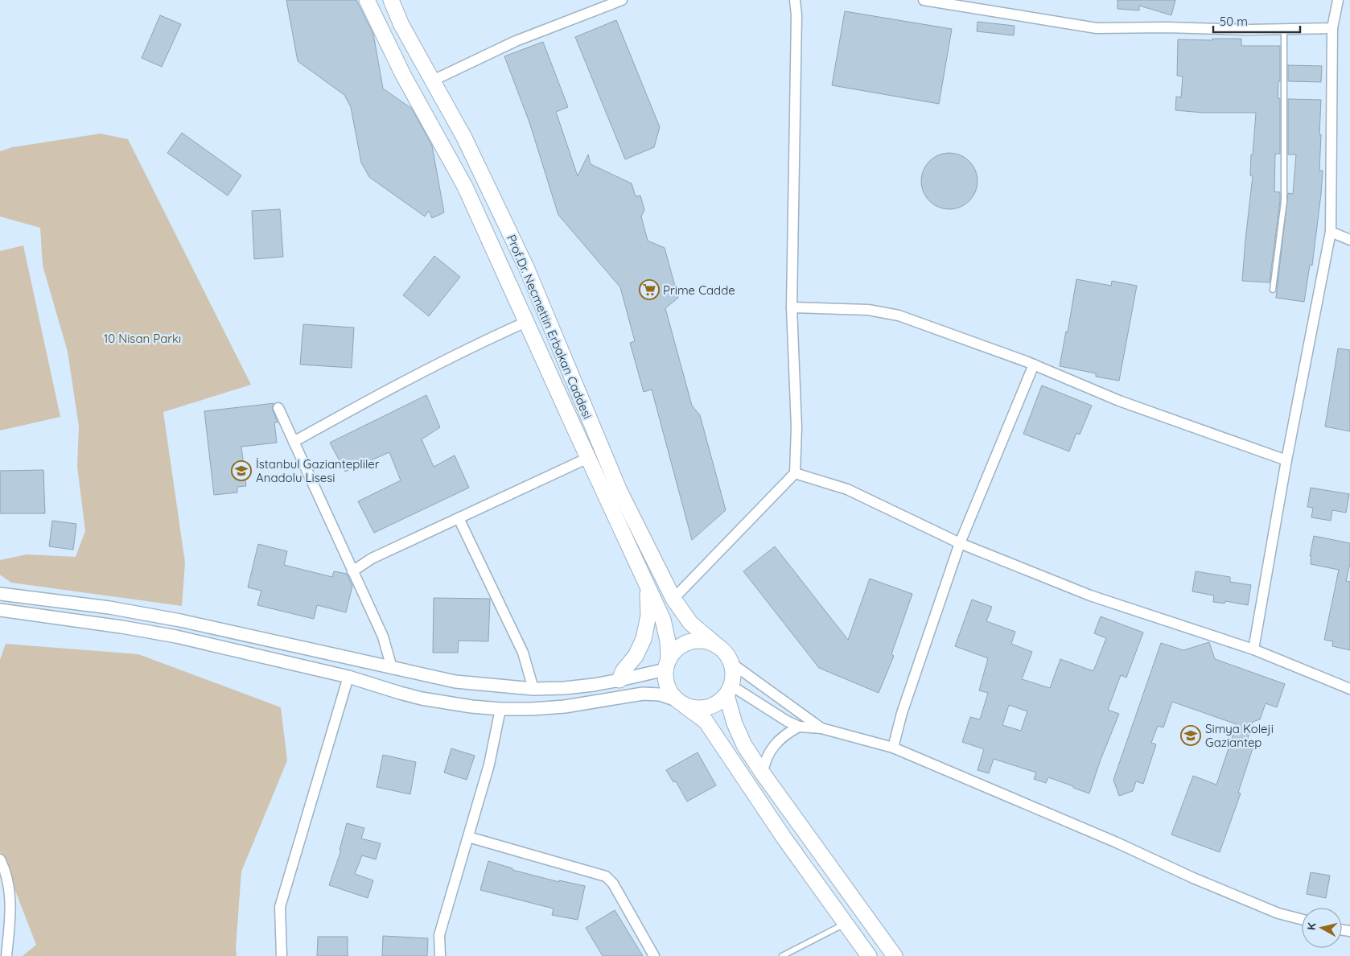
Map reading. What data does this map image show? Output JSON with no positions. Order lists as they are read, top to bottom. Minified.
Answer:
{"streets":{"main road":["Prof.Dr. Necmettin Erbakan Caddesi"]},"parks":["10 Nisan Parkı"],"places":{"supermarket":["Prime Cadde"],"school or university":["İstanbul Gaziantepliler Anadolu Lisesi","Simya Koleji Gaziantep"]},"scale_bar":"50 m","north":"left"}
